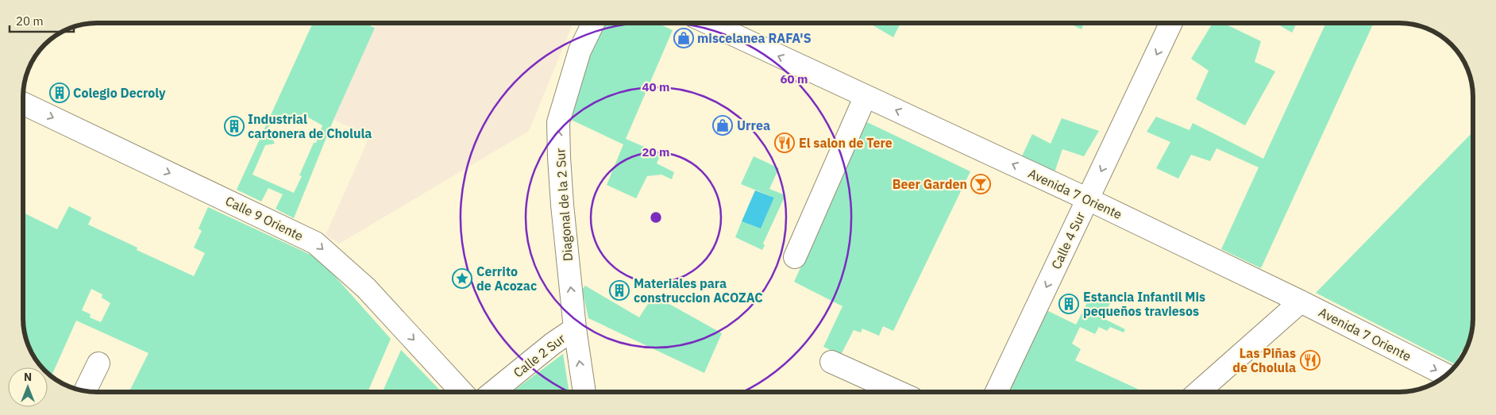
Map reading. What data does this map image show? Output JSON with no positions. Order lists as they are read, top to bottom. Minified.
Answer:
{"streets":{"street":["Avenida 7 Oriente","Diagonal de la 2 Sur","Calle 9 Oriente","Calle 4 Sur","Calle 2 Sur"]},"crossings":[["Avenida 7 Oriente","Calle 4 Sur"],["Diagonal de la 2 Sur","Calle 2 Sur"]],"one_way":["Diagonal de la 2 Sur","Calle 9 Oriente","Calle 4 Sur"],"places":{"shop":["miscelanea RAFA'S","Urrea"],"building":["Colegio Decroly","Industrial cartonera de Cholula","Materiales para construccion ACOZAC","Estancia Infantil Mis pequeños traviesos"],"restaurant":["El salon de Tere","Las Piñas de Cholula"],"bar":["Beer Garden"],"place":["Cerrito de Acozac"]},"scale_bar":"20 m","north":"top","rings":["60 m","40 m","20 m"]}
